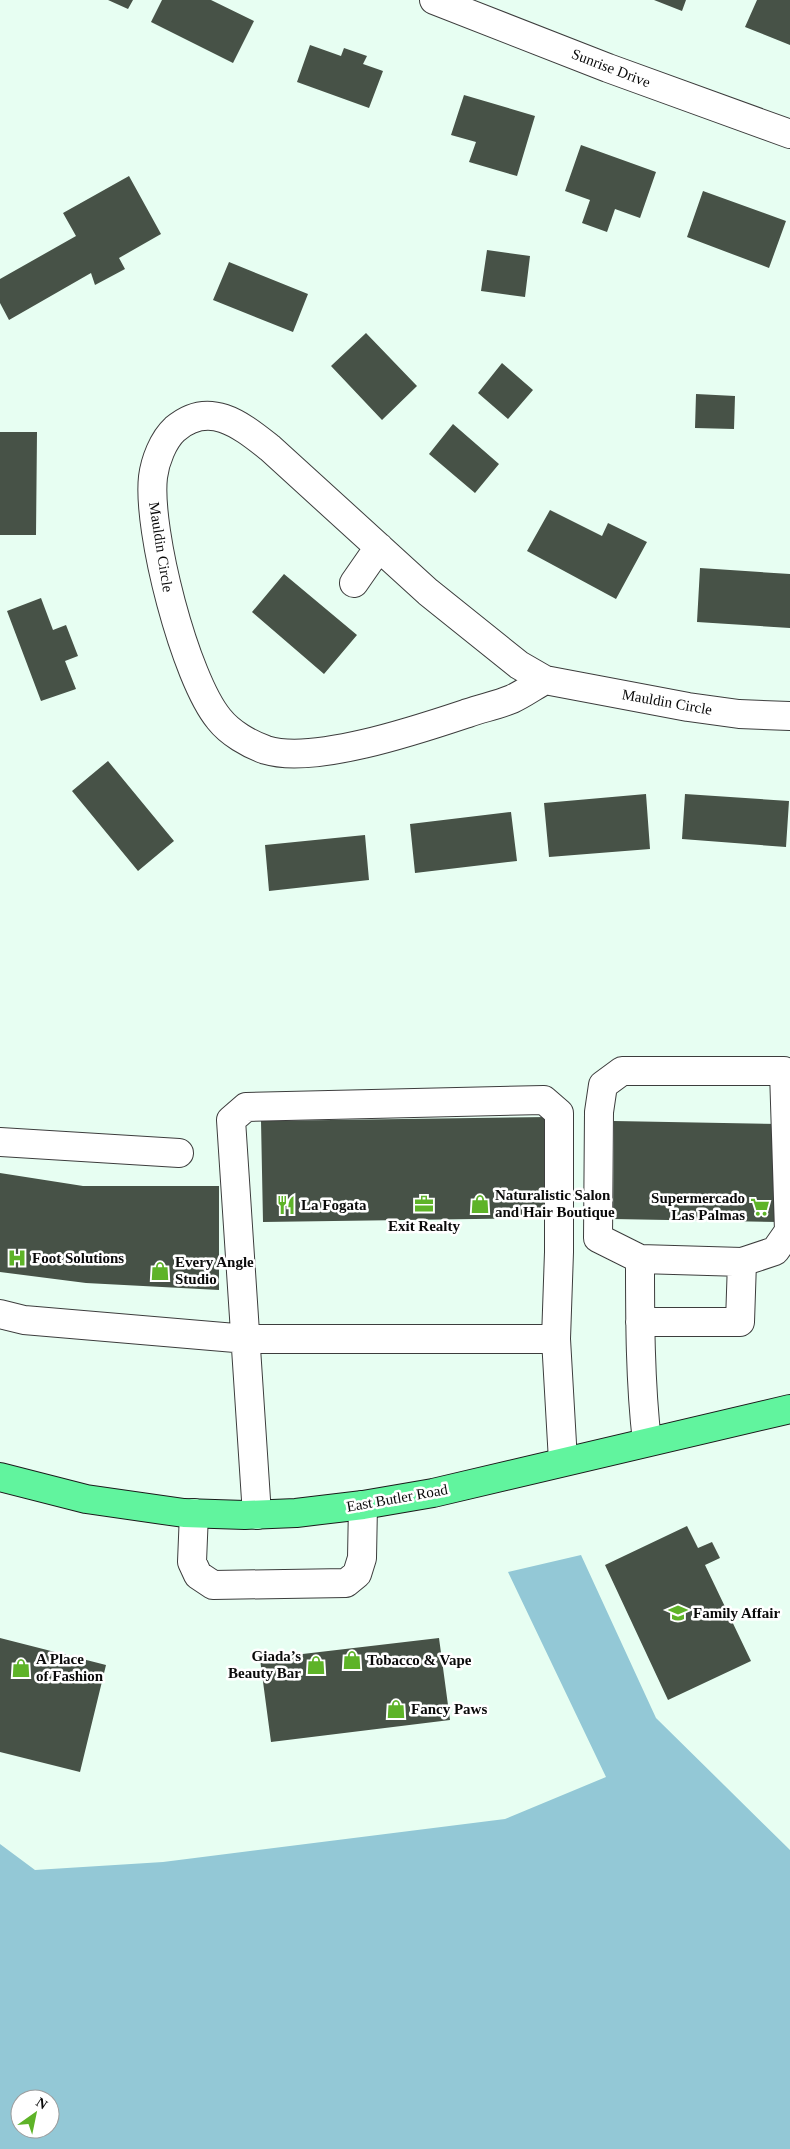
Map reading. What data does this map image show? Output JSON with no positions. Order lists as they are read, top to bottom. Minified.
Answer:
{"streets":{"main road":["East Butler Road"],"street":["Sunrise Drive","Mauldin Circle"]},"places":{"office":["Exit Realty"],"shop":["Naturalistic Salon and Hair Boutique","Every Angle Studio","Tobacco & Vape","Giada’s Beauty Bar","A Place of Fashion","Fancy Paws"],"restaurant":["La Fogata"],"supermarket":["Supermercado Las Palmas"],"hospital":["Foot Solutions"],"school or university":["Family Affair"]},"north":"top right"}
